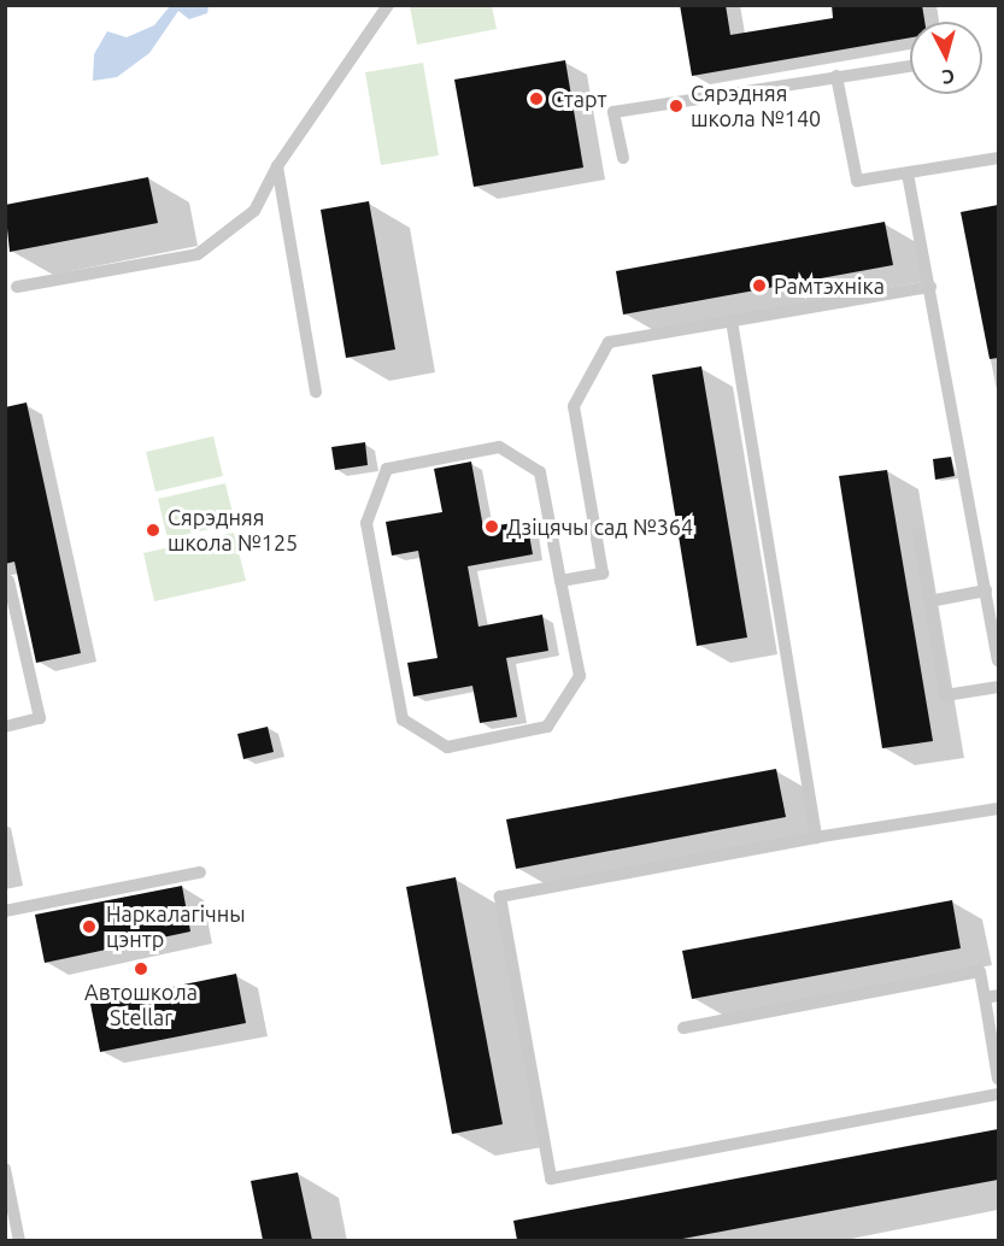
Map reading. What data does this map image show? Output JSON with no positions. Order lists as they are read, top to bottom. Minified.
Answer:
{"places":["Старт","Сярэдняя школа №140","Рамтэхніка","Дзіцячы сад №364","Сярэдняя школа №125","Наркалагічны цэнтр","Автошкола Stellar"],"north":"bottom"}
